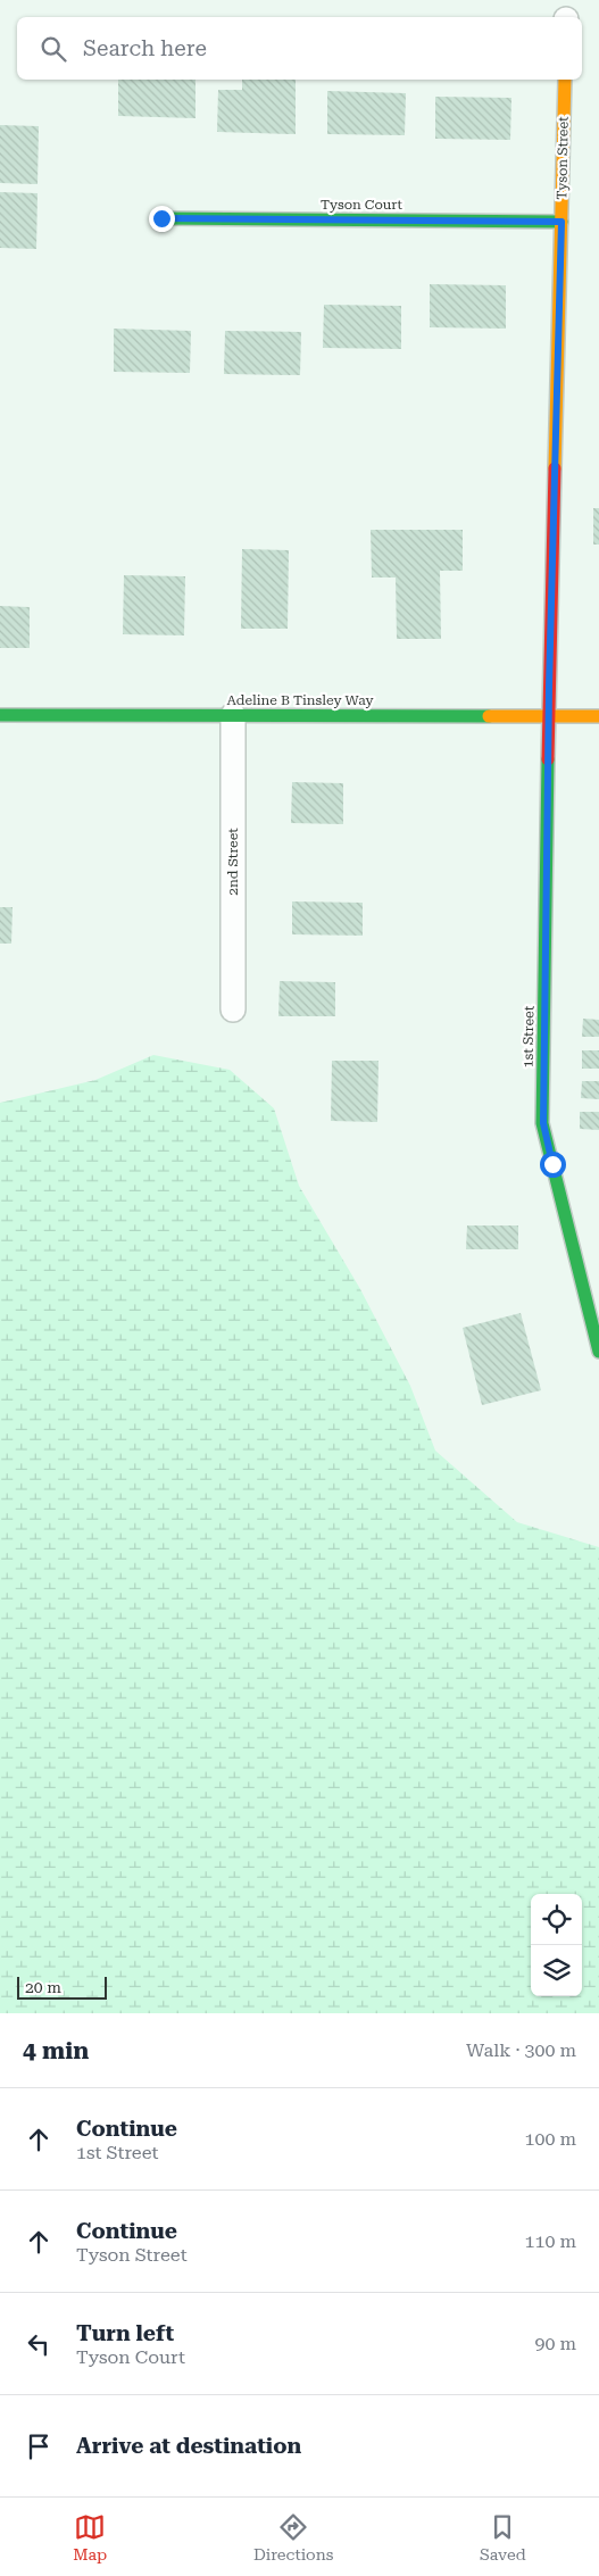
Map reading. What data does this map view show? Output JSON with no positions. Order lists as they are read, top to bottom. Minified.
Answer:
{"streets":{"street":["Tyson Street","Tyson Court","Adeline B Tinsley Way","2nd Street","1st Street"]},"crossings":[["Tyson Street","Tyson Court"],["Tyson Street","Adeline B Tinsley Way"],["Tyson Street","1st Street"],["Adeline B Tinsley Way","2nd Street"],["Adeline B Tinsley Way","1st Street"]],"scale_bar":"20 m","page":{"search":"Search here","scale":"20 m","heading":["4 min","Walk · 300 m"],"list":[["Continue","1st Street","100 m"],["Continue","Tyson Street","110 m"],["Turn left","Tyson Court","90 m"],"Arrive at destination"],"nav":["Map","Directions","Saved"]}}
